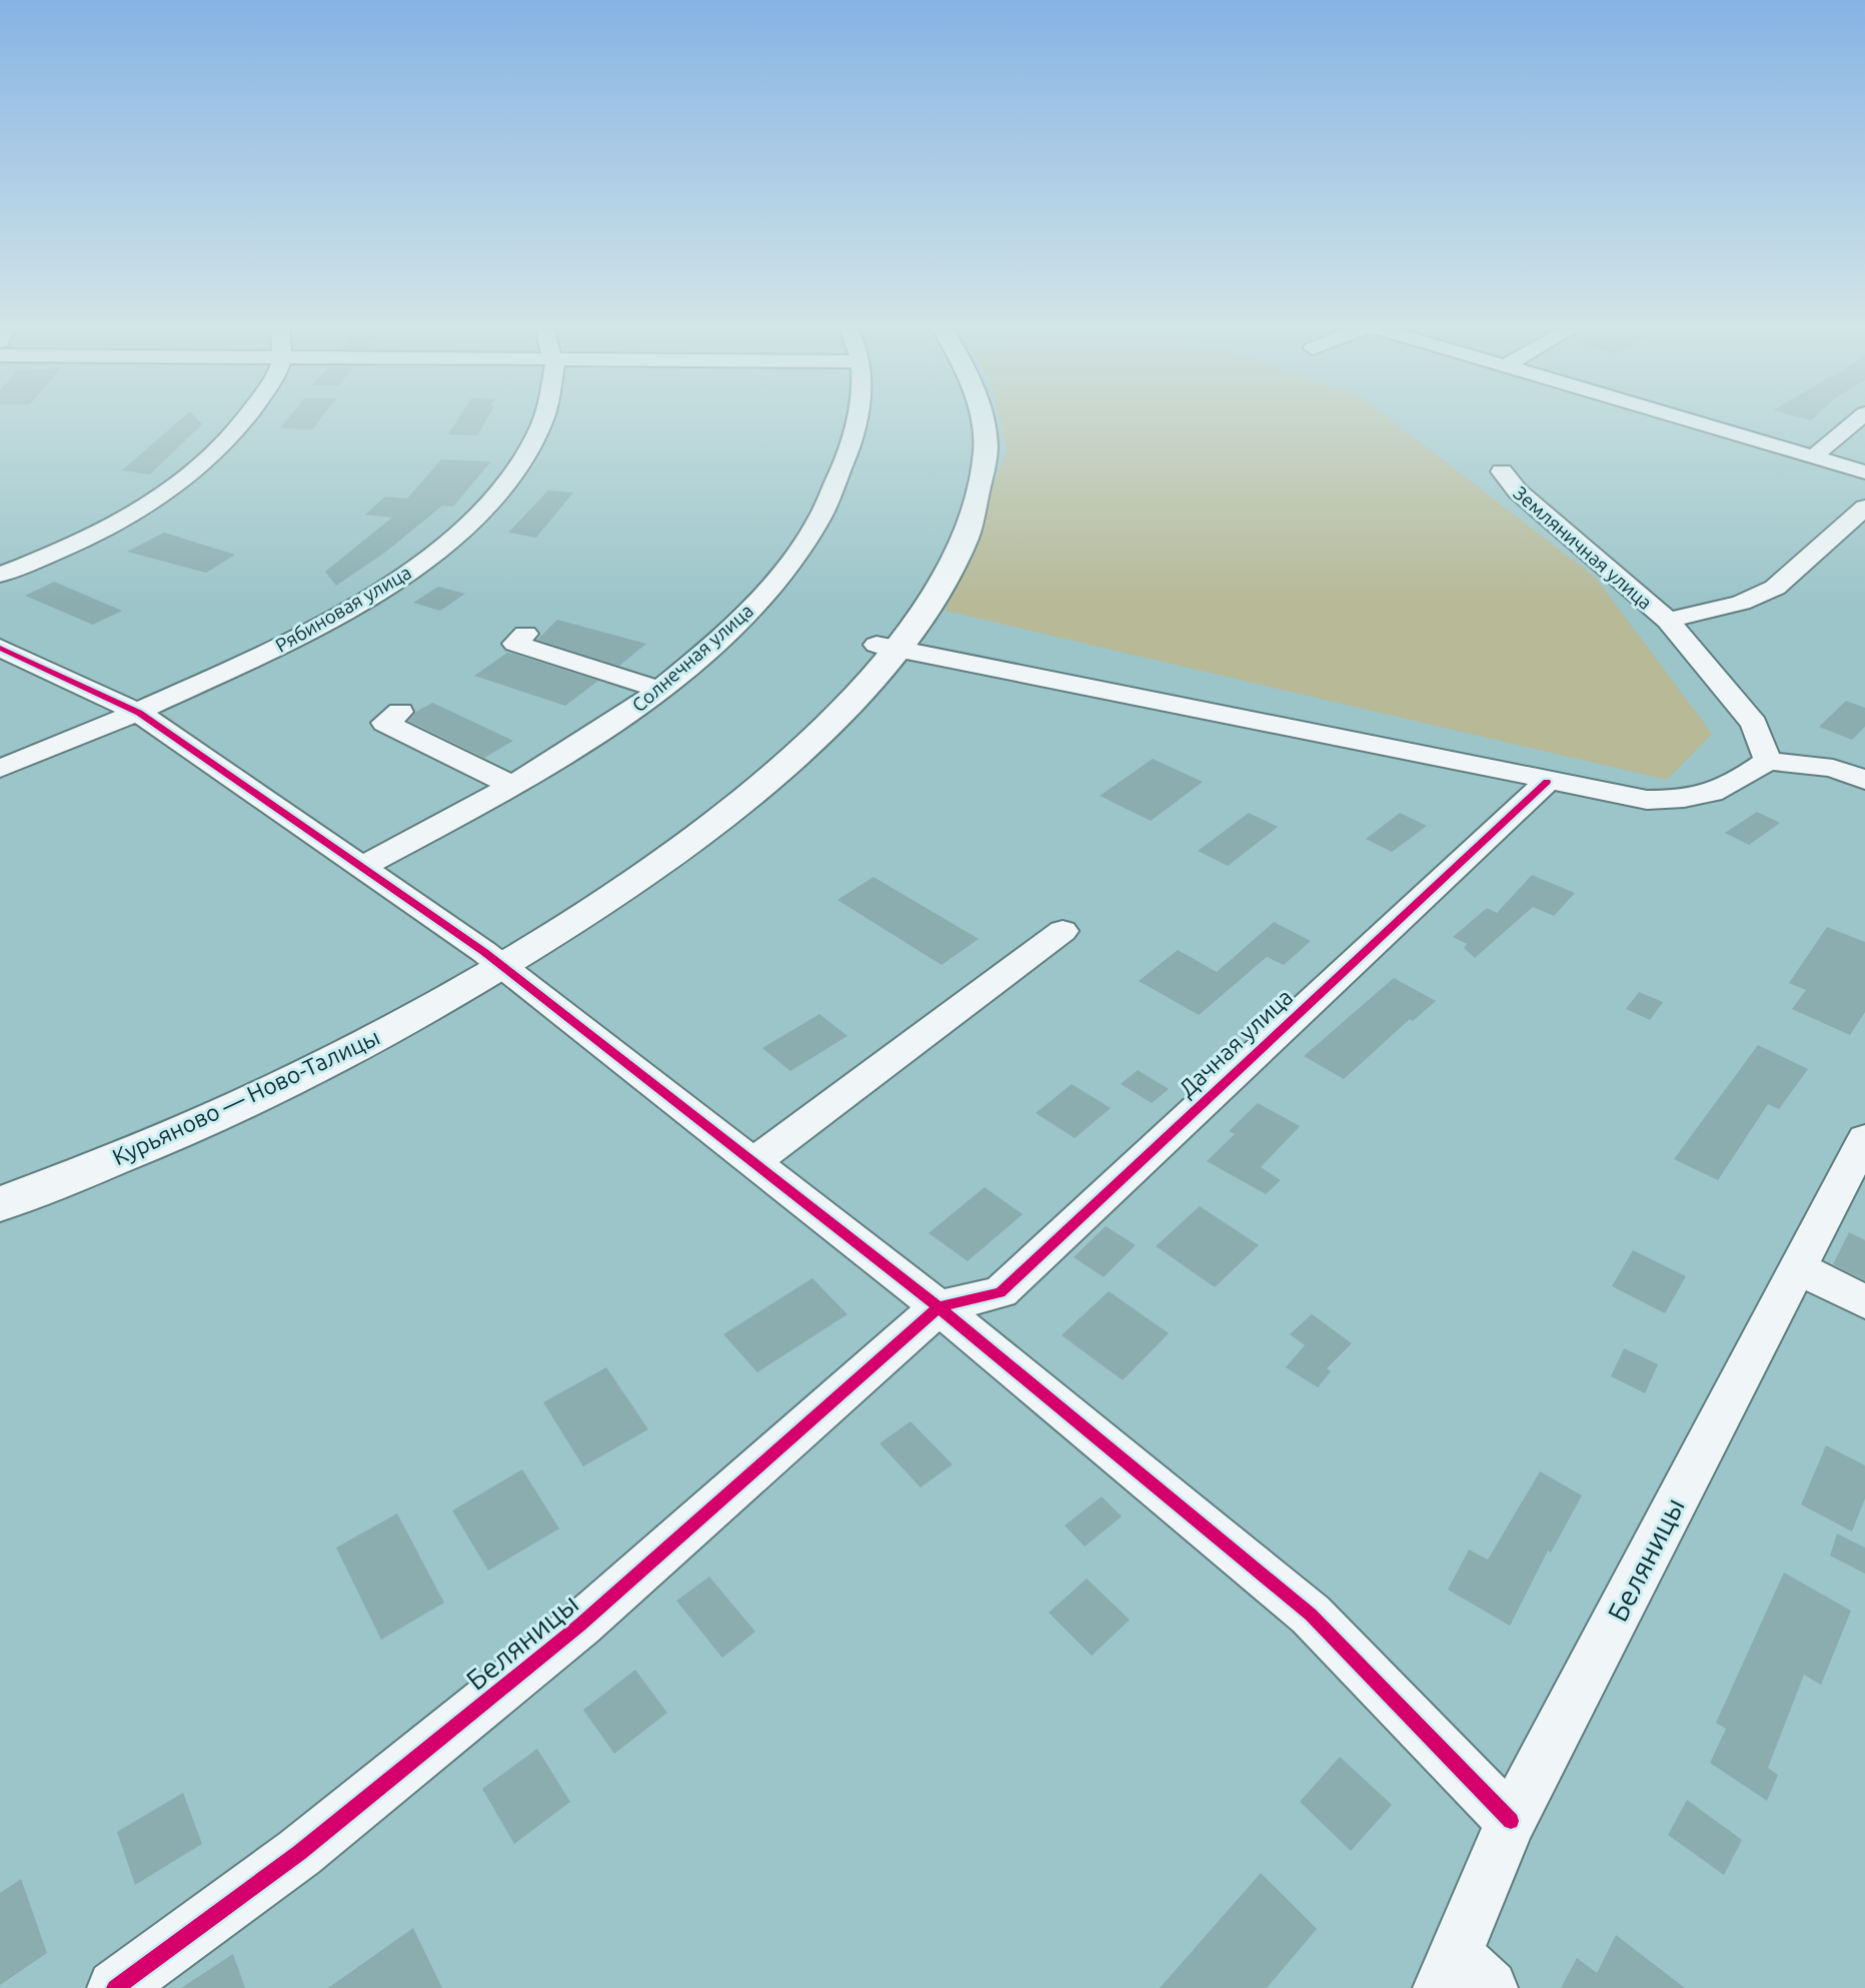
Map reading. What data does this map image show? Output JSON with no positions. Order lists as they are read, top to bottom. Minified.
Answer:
{"streets":{"main road":["Курьяново — Ново-Талицы"],"street":["Земляничная улица","Рябиновая улица","Солнечная улица","Дачная улица","Беляницы"]},"crossings":[["Дачная улица","Беляницы"]]}
